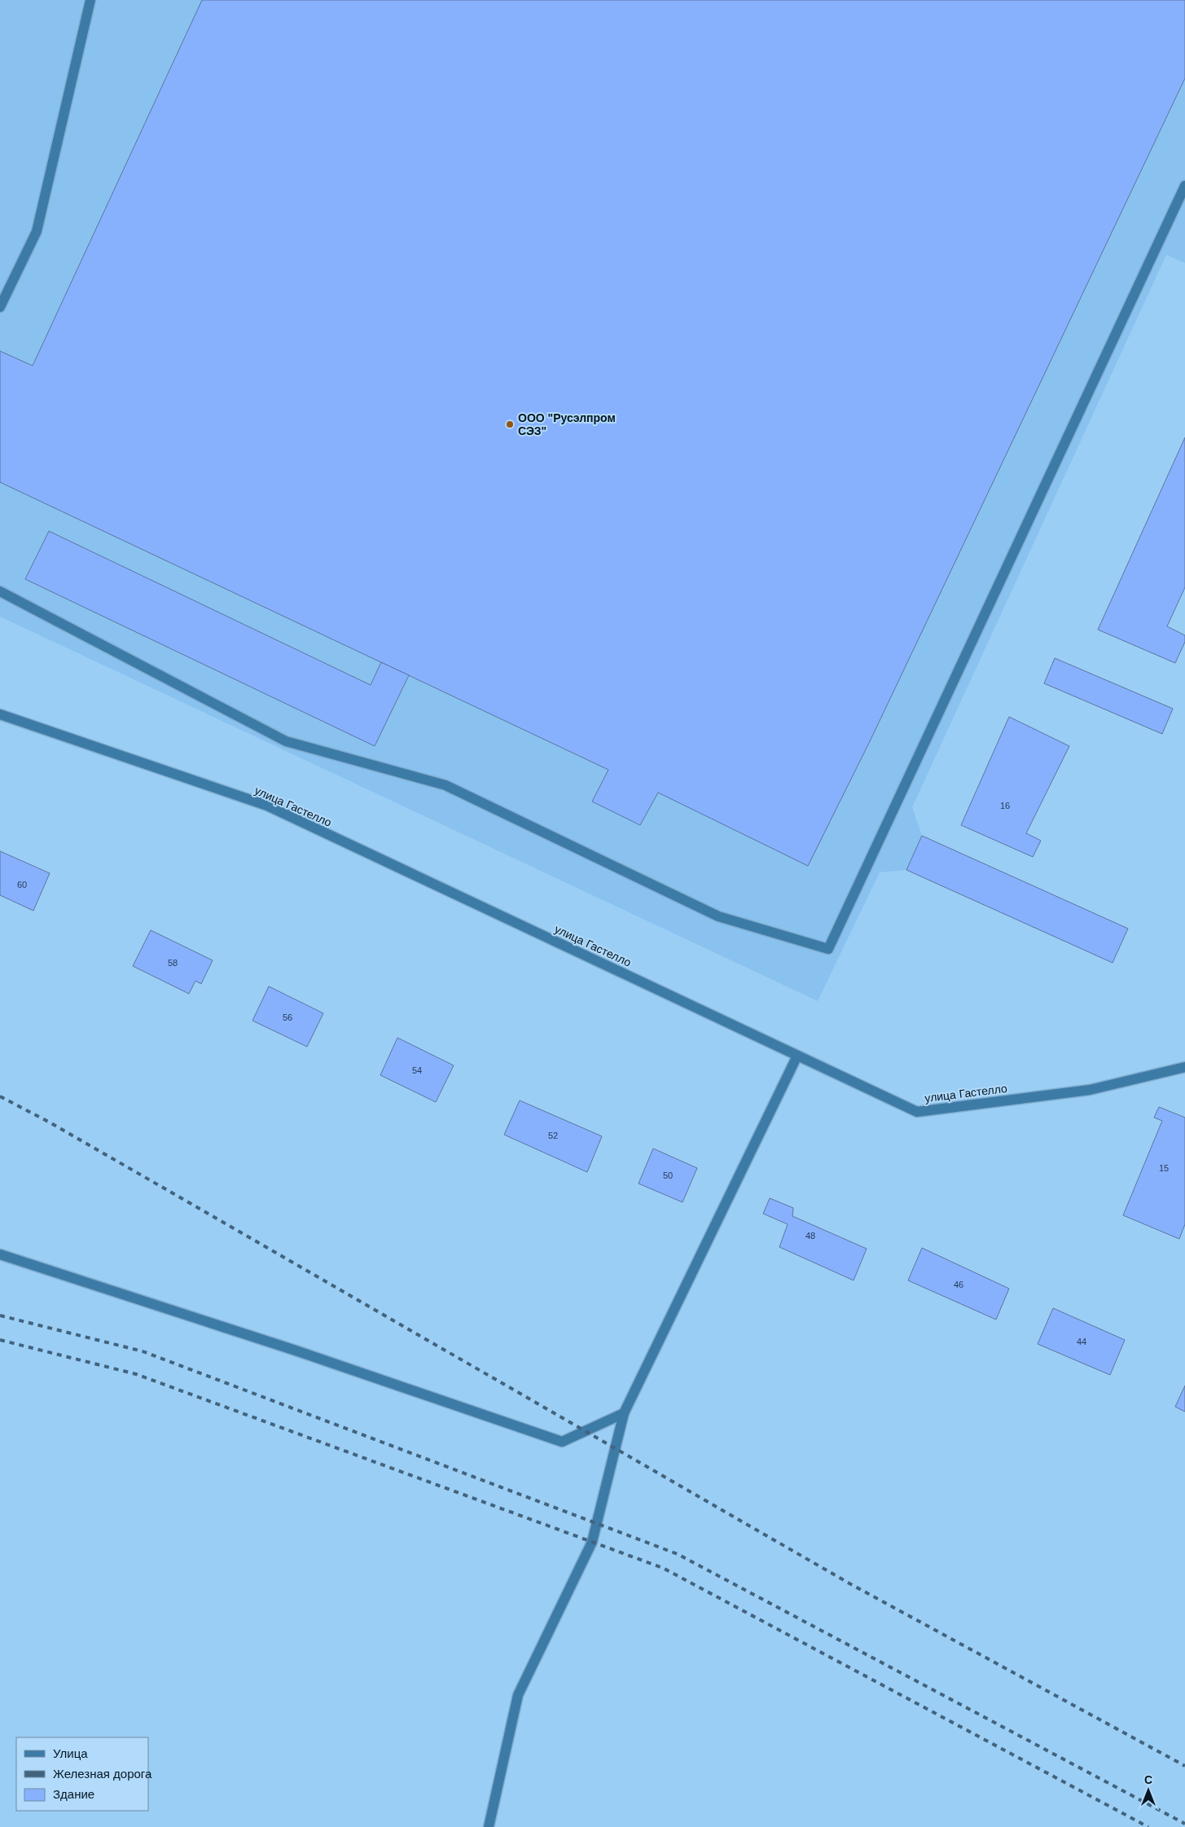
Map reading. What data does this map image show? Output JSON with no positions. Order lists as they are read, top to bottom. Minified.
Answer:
{"streets":{"street":["улица Гастелло"]},"places":["ООО \"Русэлпром СЭЗ\""],"house_numbers":["16","60","58","56","54","52","15","50","48","46","44"],"legend":["Улица","Железная дорога","Здание"],"north":"top"}
